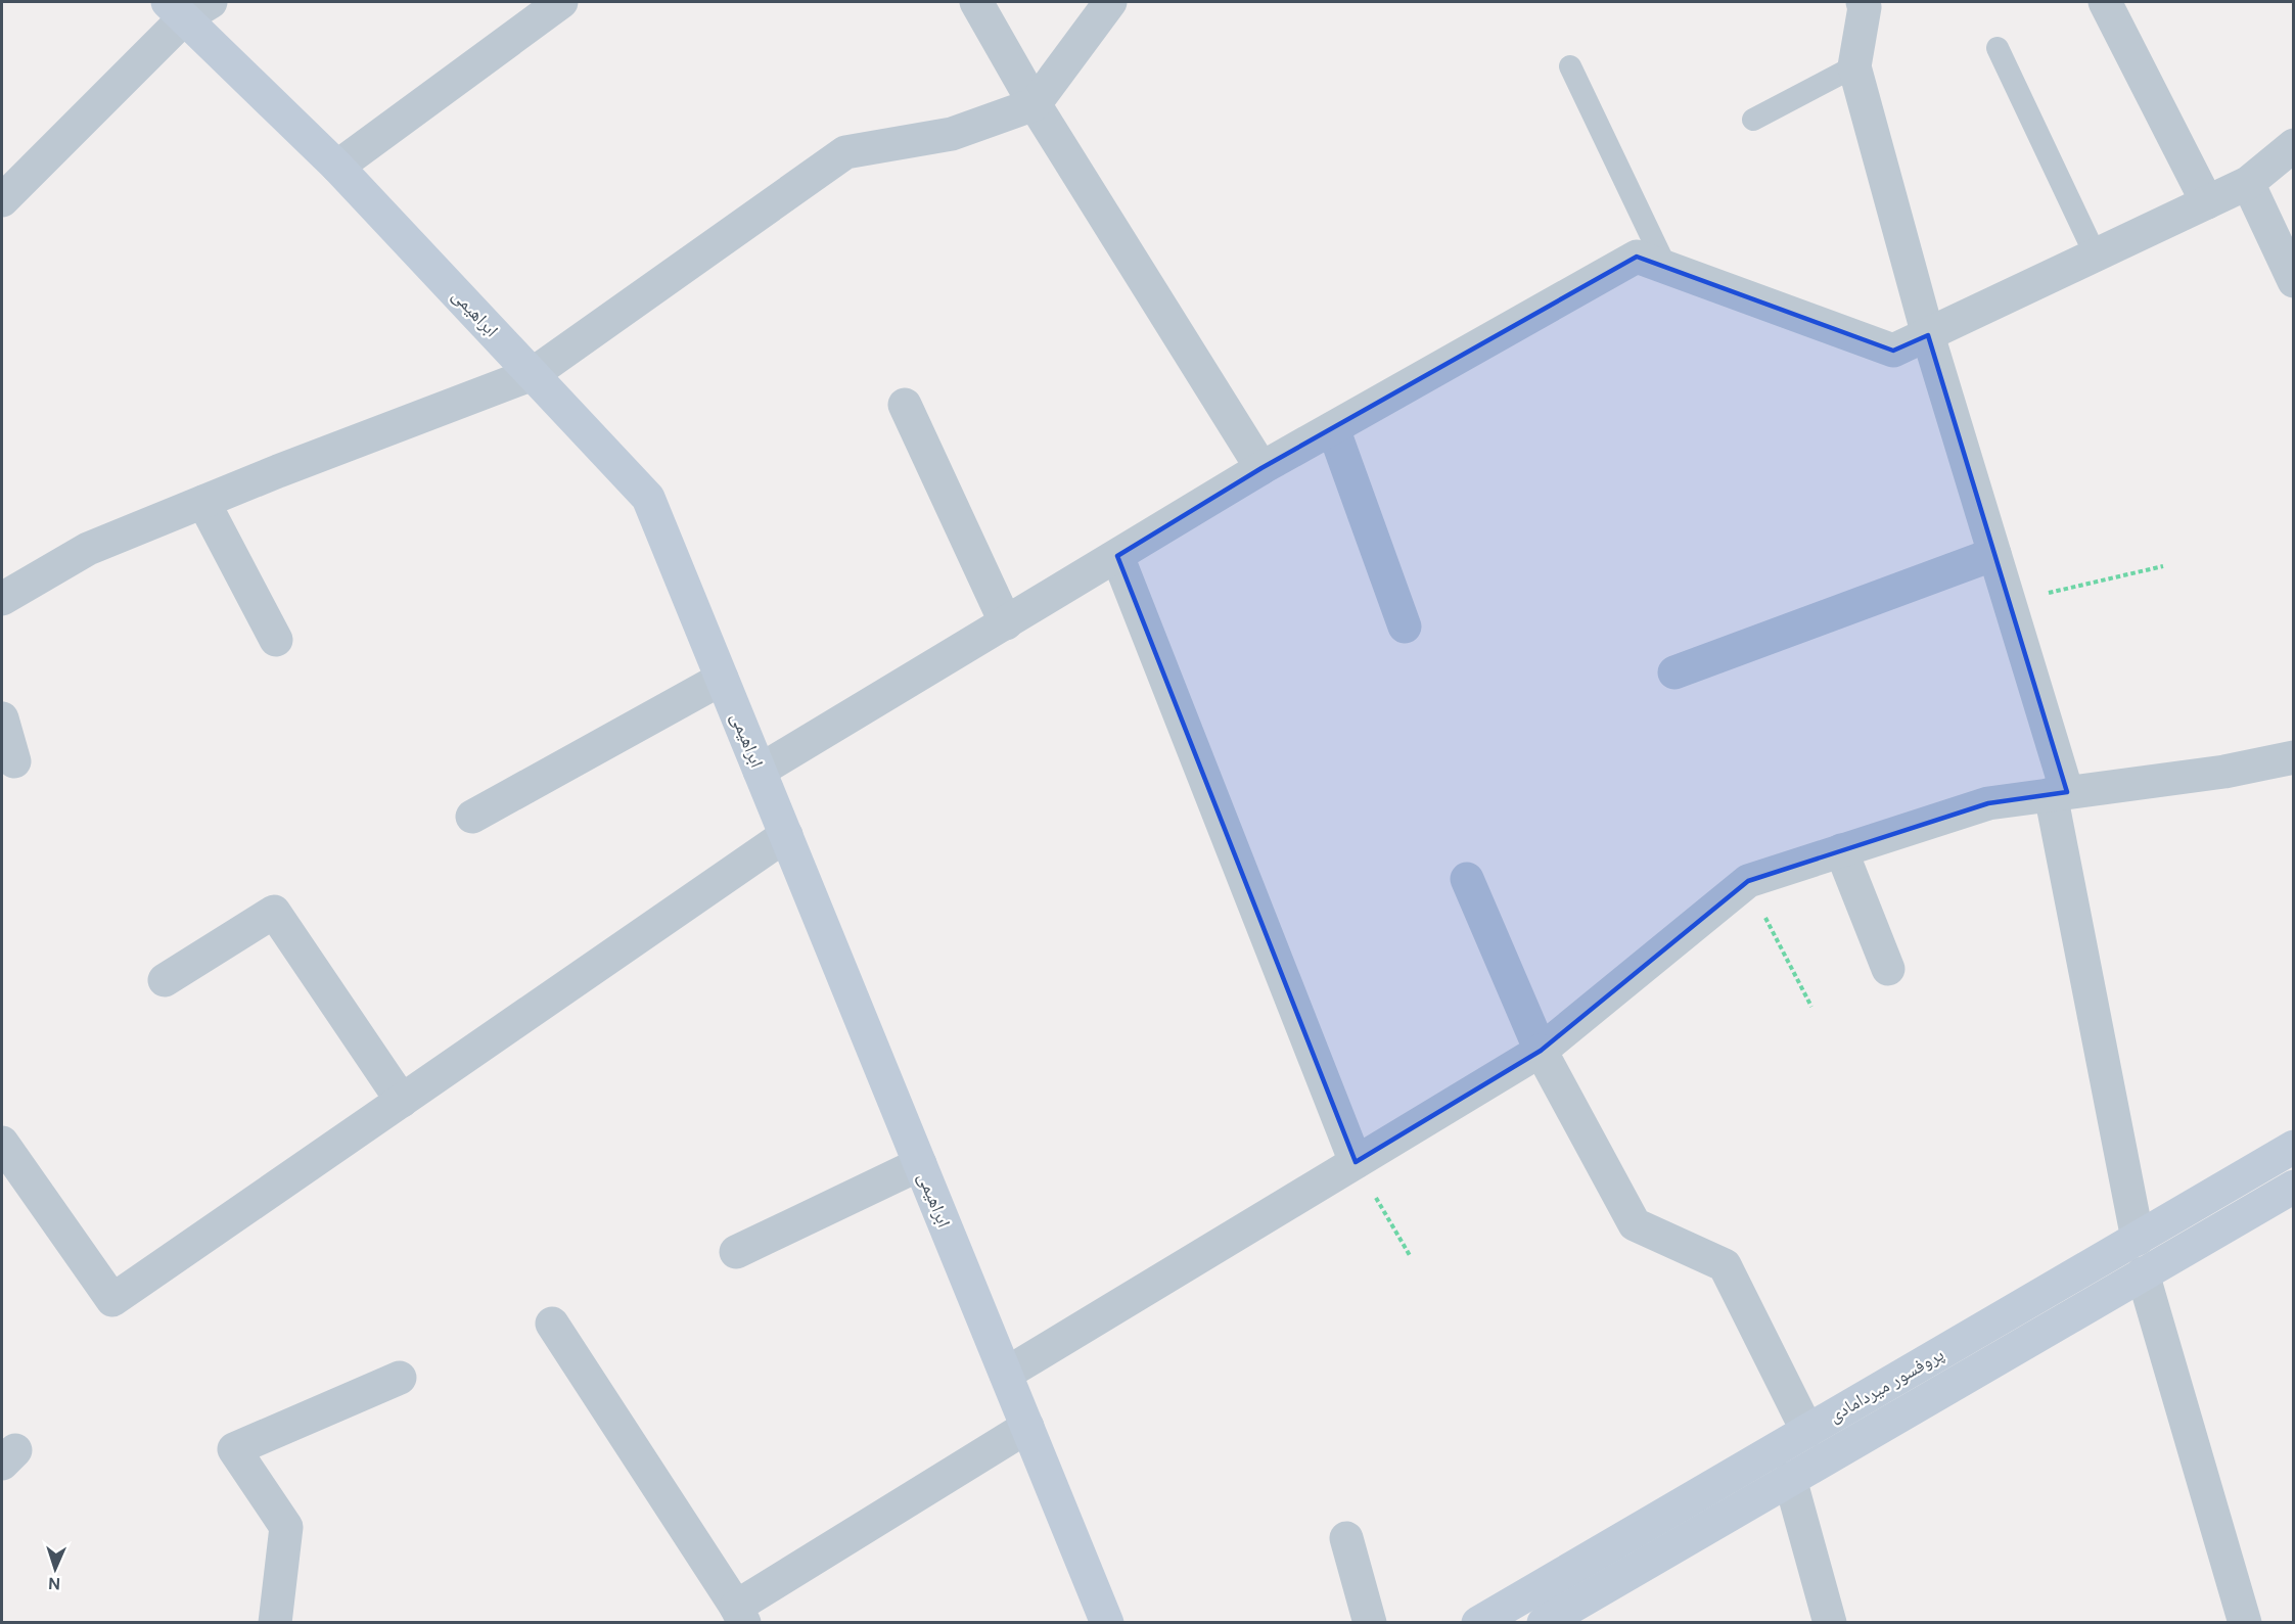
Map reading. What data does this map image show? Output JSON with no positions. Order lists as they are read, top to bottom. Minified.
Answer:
{"streets":{"main road":["ابراهیمی","پروفسور میردامادی"]},"north":"bottom"}
